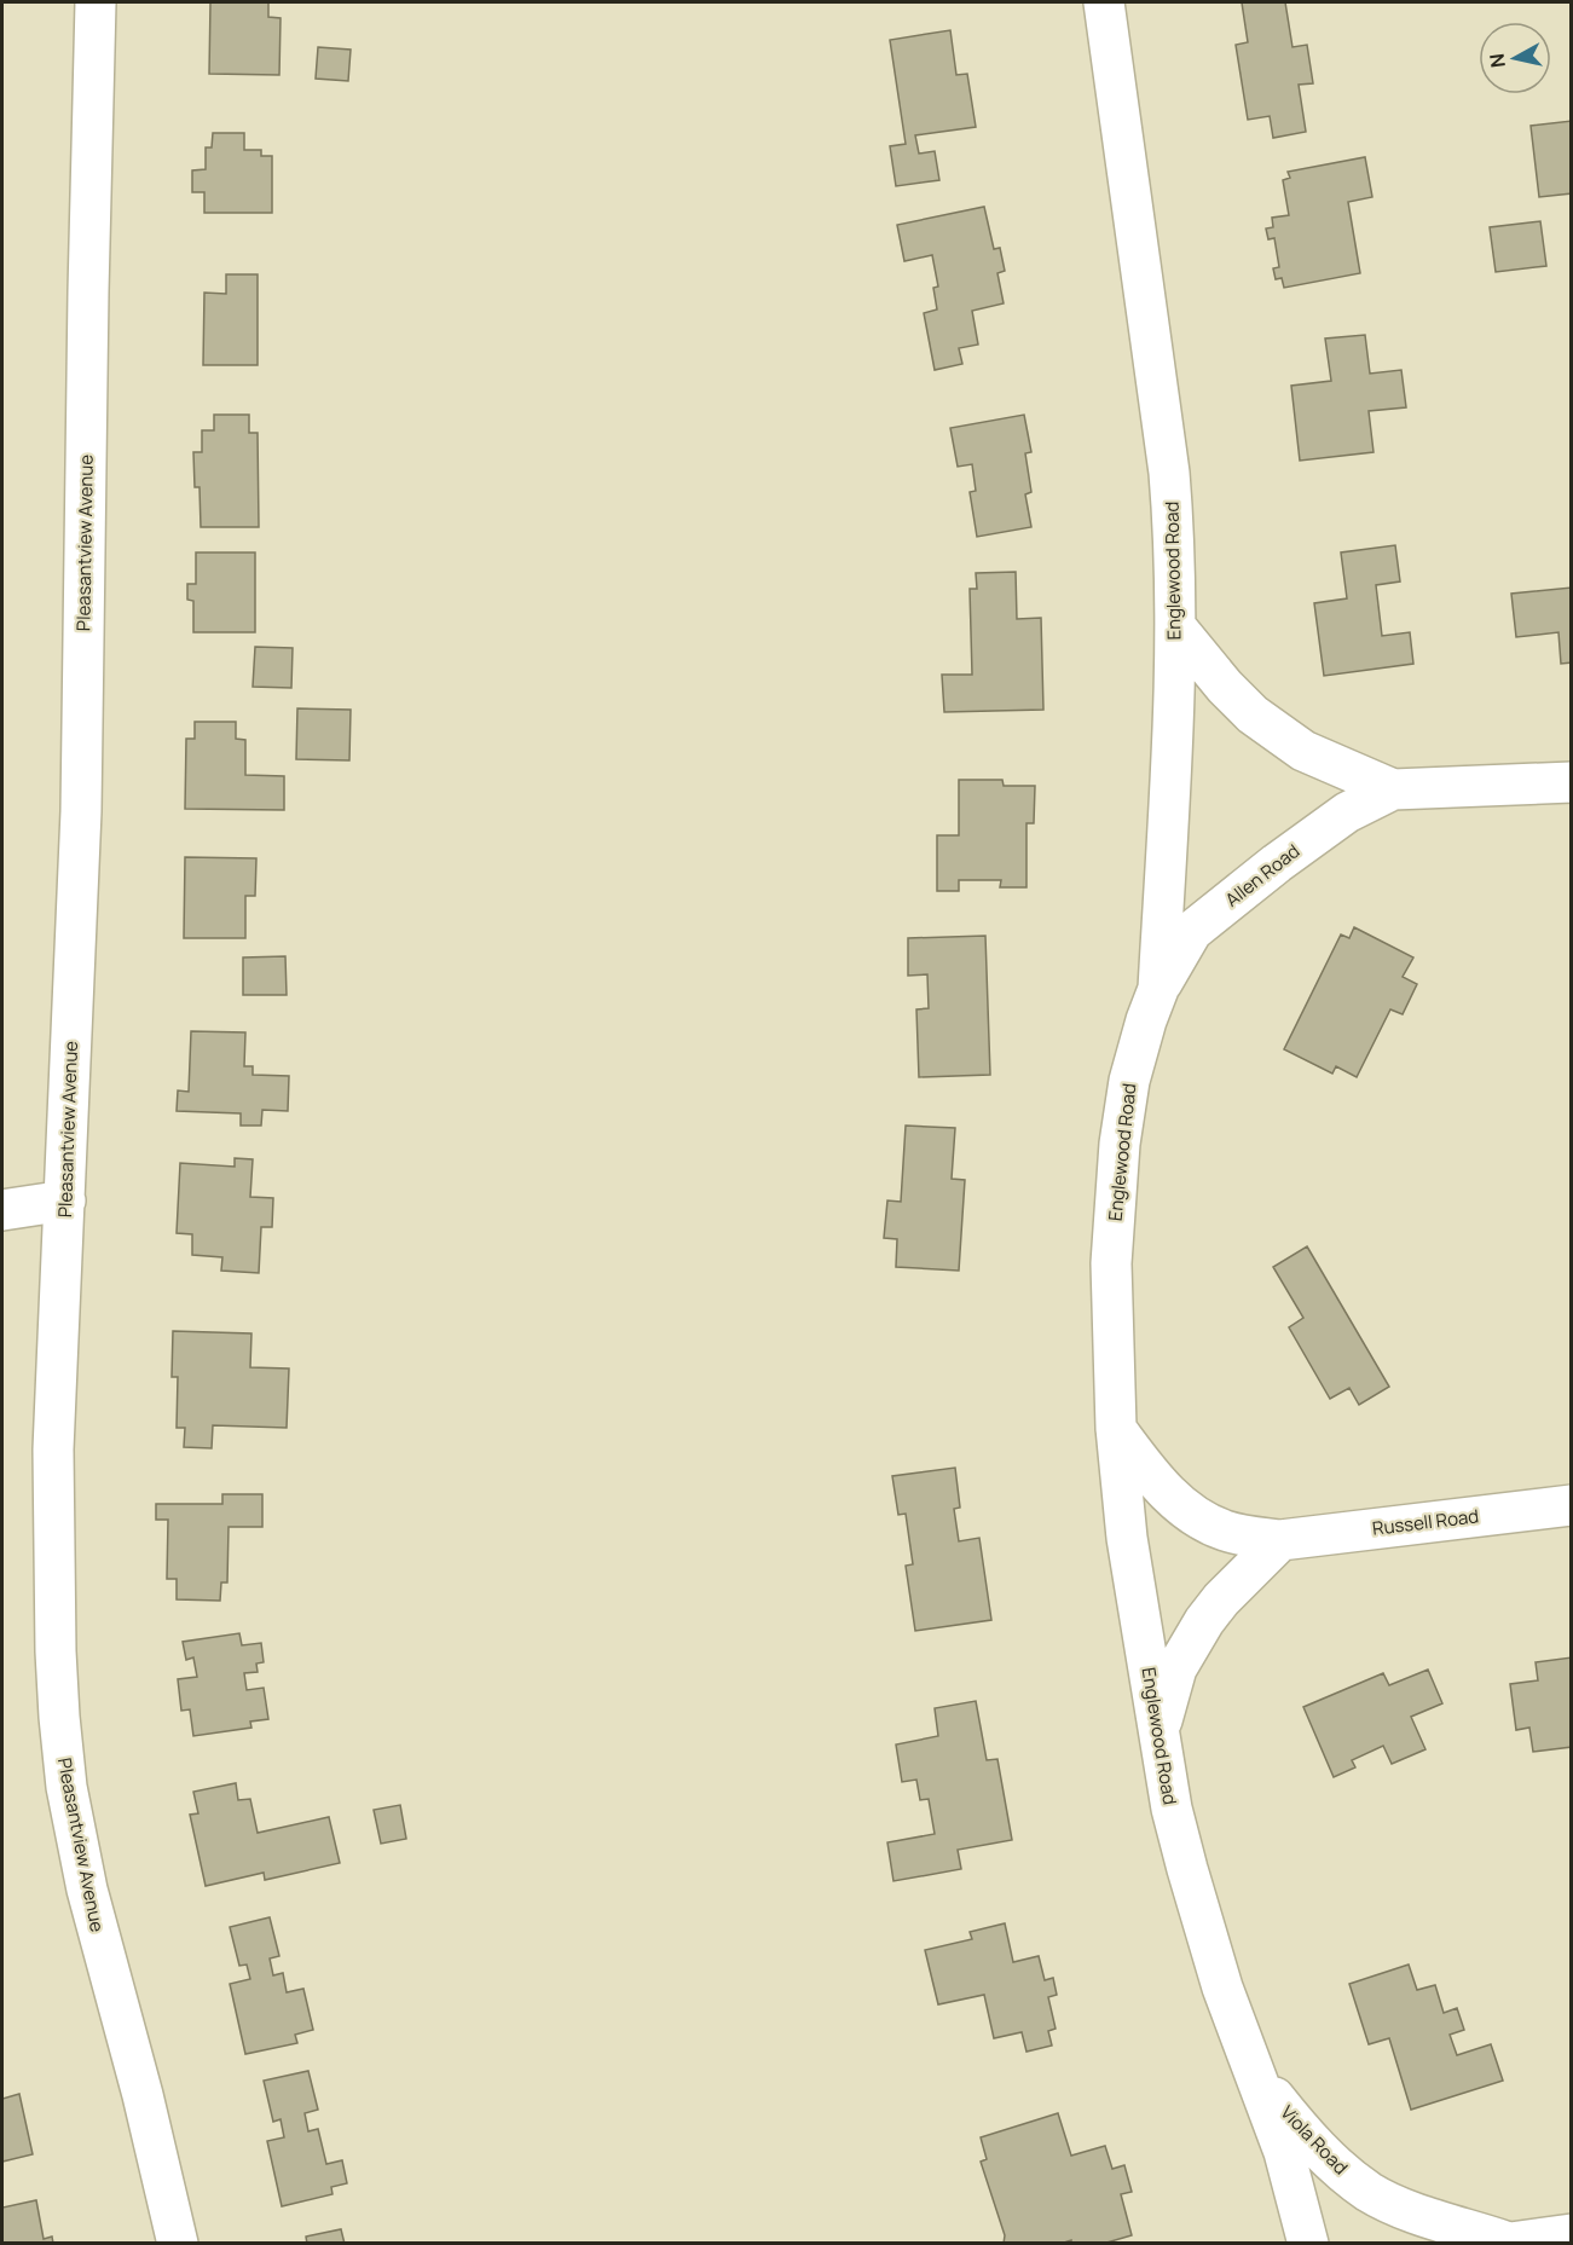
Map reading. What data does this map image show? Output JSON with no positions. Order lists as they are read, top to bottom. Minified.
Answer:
{"streets":{"street":["Pleasantview Avenue","Englewood Road","Allen Road","Russell Road","Viola Road"]},"crossings":[["Englewood Road","Allen Road"],["Englewood Road","Russell Road"],["Englewood Road","Viola Road"]],"north":"left"}
